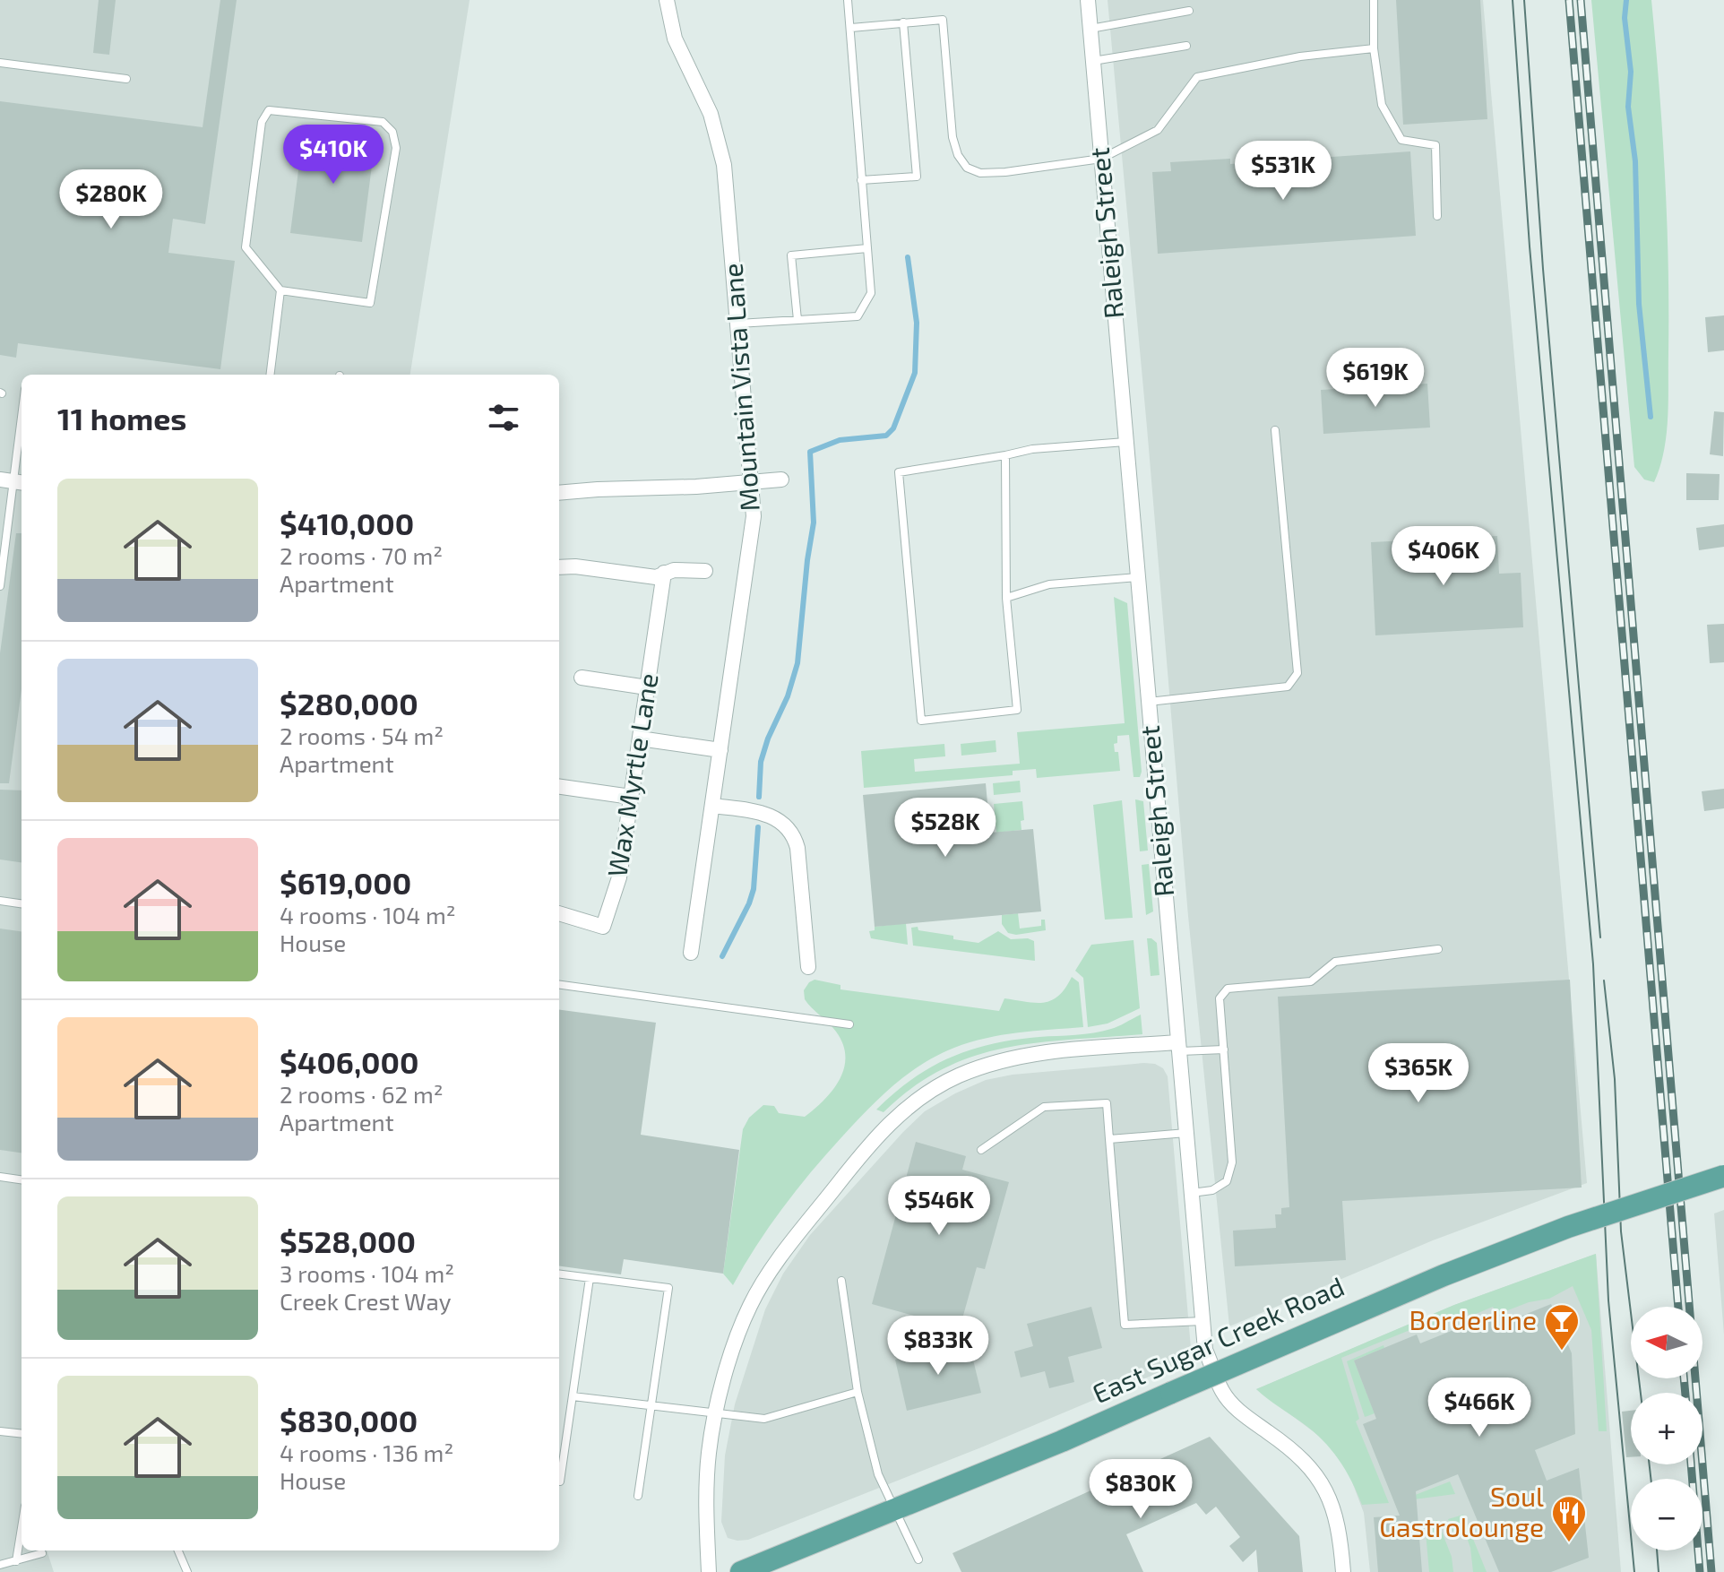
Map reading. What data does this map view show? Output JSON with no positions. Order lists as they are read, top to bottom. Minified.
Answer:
{"streets":{"main road":["East Sugar Creek Road"],"street":["Raleigh Street","Mountain Vista Lane","Wax Myrtle Lane"]},"places":{"bar":["Borderline"],"restaurant":["Soul Gastrolounge"]},"north":"left","page":{"price":["$410K","$531K","$280K","$619K","$406K","$528K","$365K","$546K","$833K","$466K","$830K"],"heading":"11 homes","list":[{"name":"$410,000","note":"2 rooms · 70 m² · Apartment"},{"name":"$280,000","note":"2 rooms · 54 m² · Apartment"},{"name":"$619,000","note":"4 rooms · 104 m² · House"},{"name":"$406,000","note":"2 rooms · 62 m² · Apartment"},{"name":"$528,000","note":"3 rooms · 104 m² · Creek Crest Way"},{"name":"$830,000","note":"4 rooms · 136 m² · House"}],"map_buttons":["+","−"]}}
